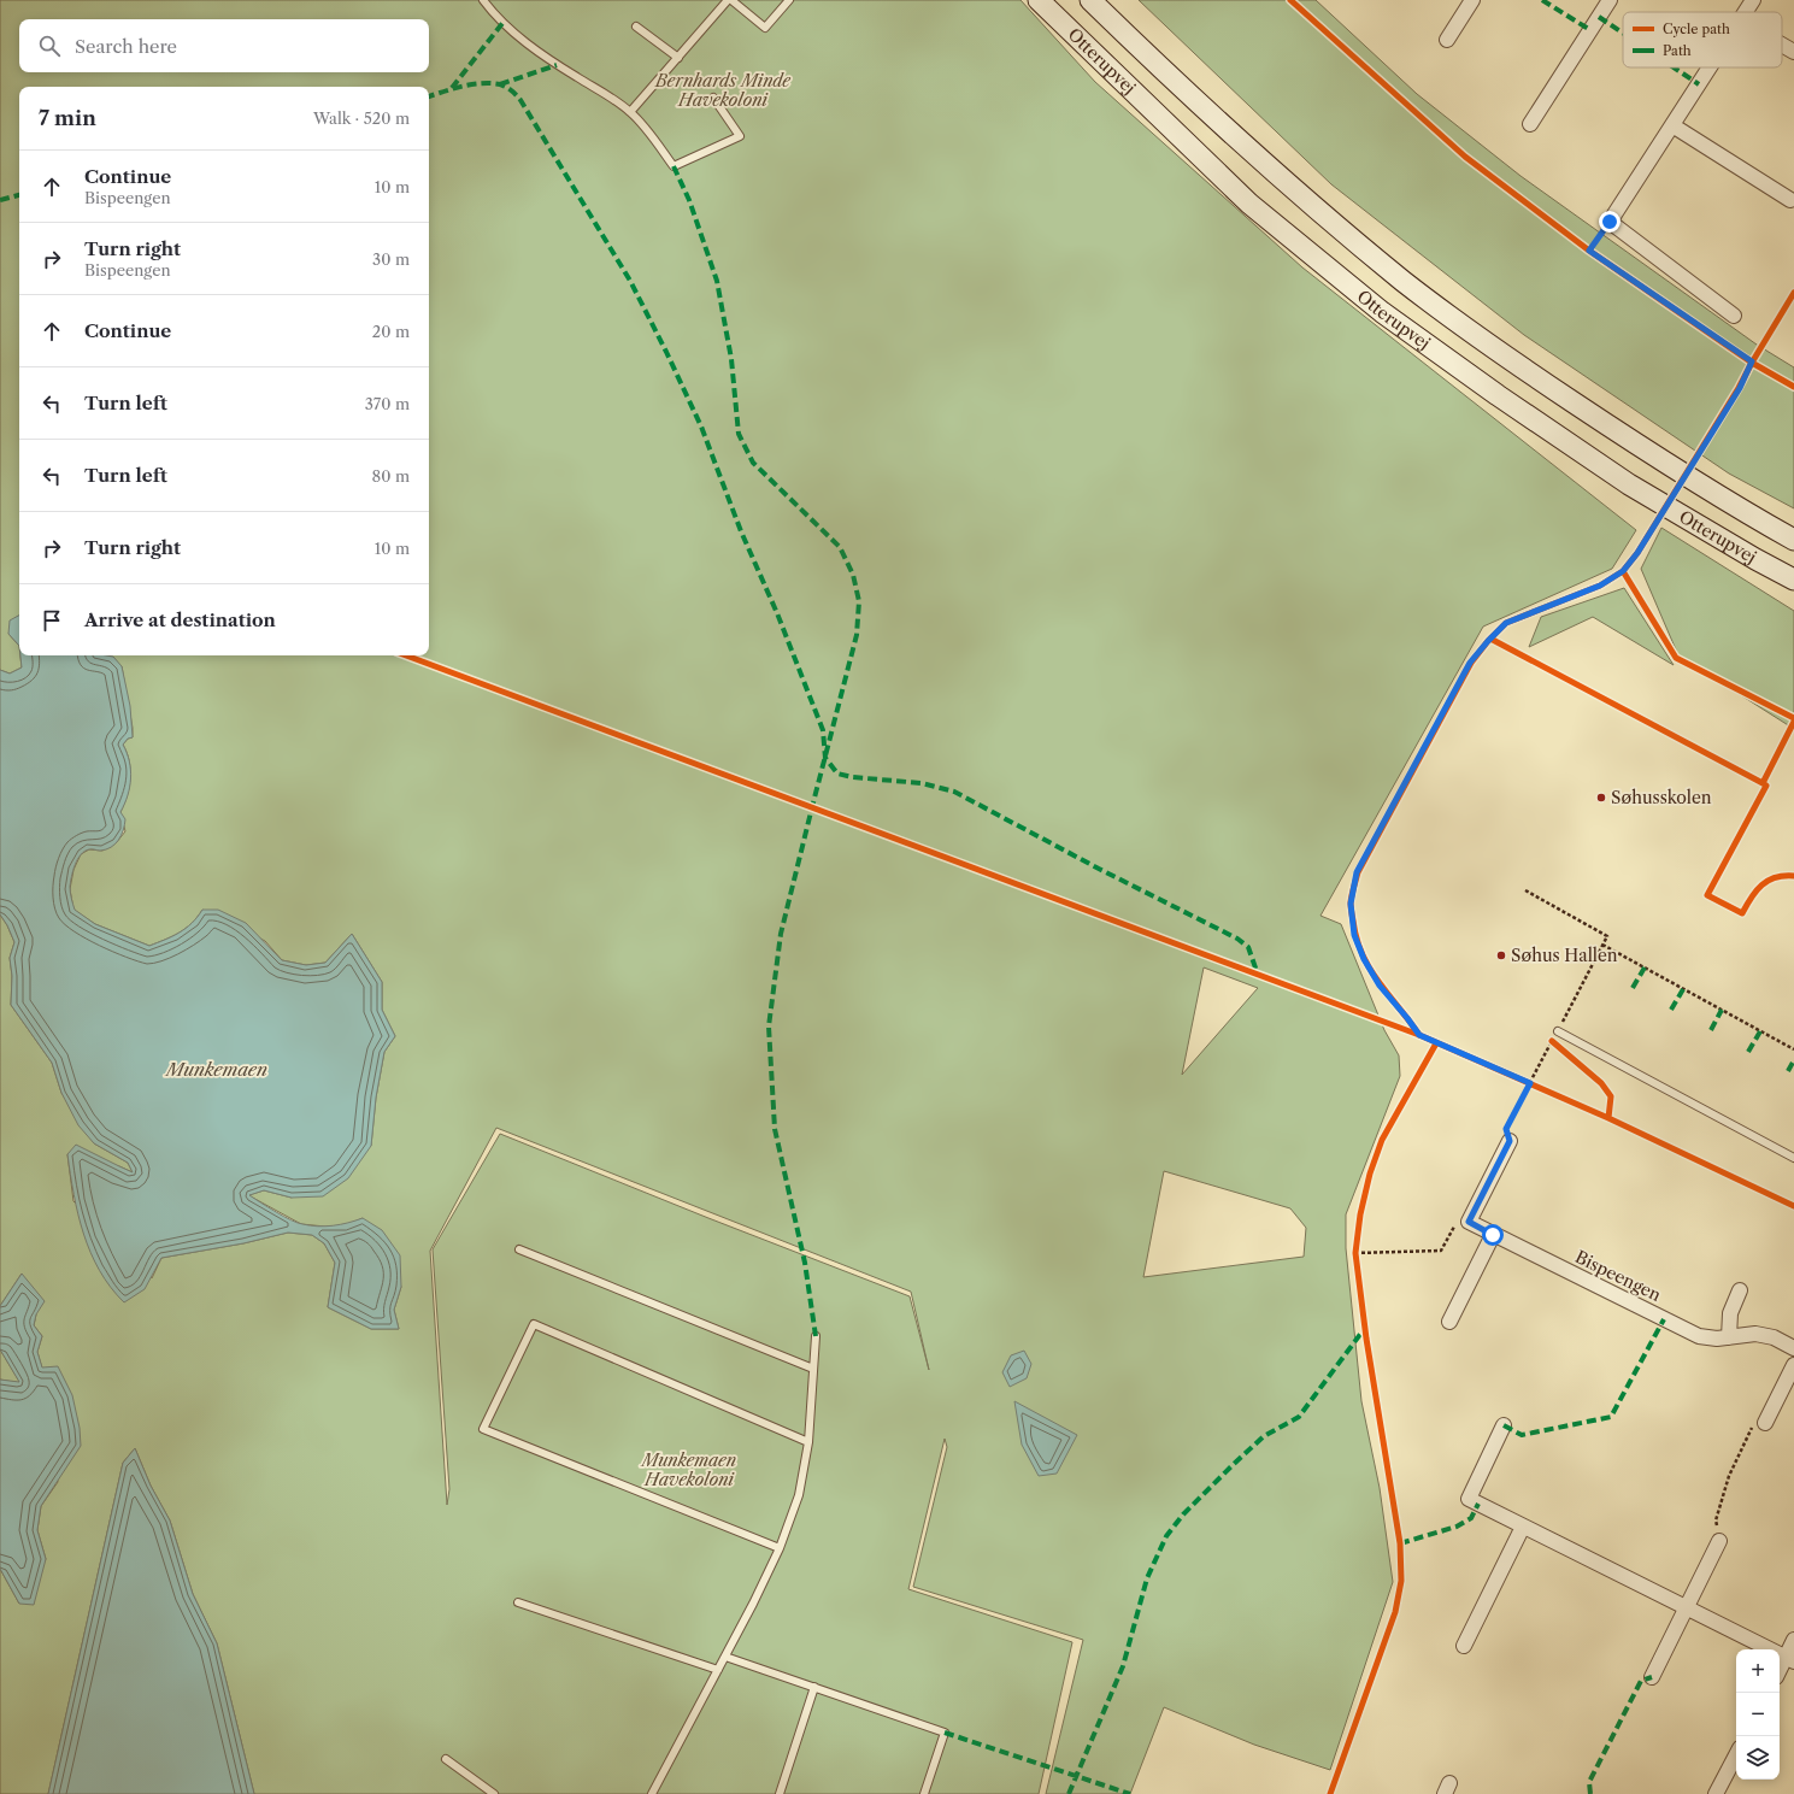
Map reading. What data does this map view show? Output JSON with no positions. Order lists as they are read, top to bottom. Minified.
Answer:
{"streets":{"main road":["Otterupvej"],"street":["Bispeengen"]},"water":["Munkemaen"],"parks":["Bernhards Minde Havekoloni","Munkemaen Havekoloni"],"places":["Søhusskolen","Søhus Hallen"],"legend":["Cycle path","Path"],"page":{"search":"Search here","heading":["7 min","Walk · 520 m"],"list":[["Continue","Bispeengen","10 m"],["Turn right","Bispeengen","30 m"],["Continue","20 m"],["Turn left","370 m"],["Turn left","80 m"],["Turn right","10 m"],"Arrive at destination"],"map_buttons":["+","−"]}}
